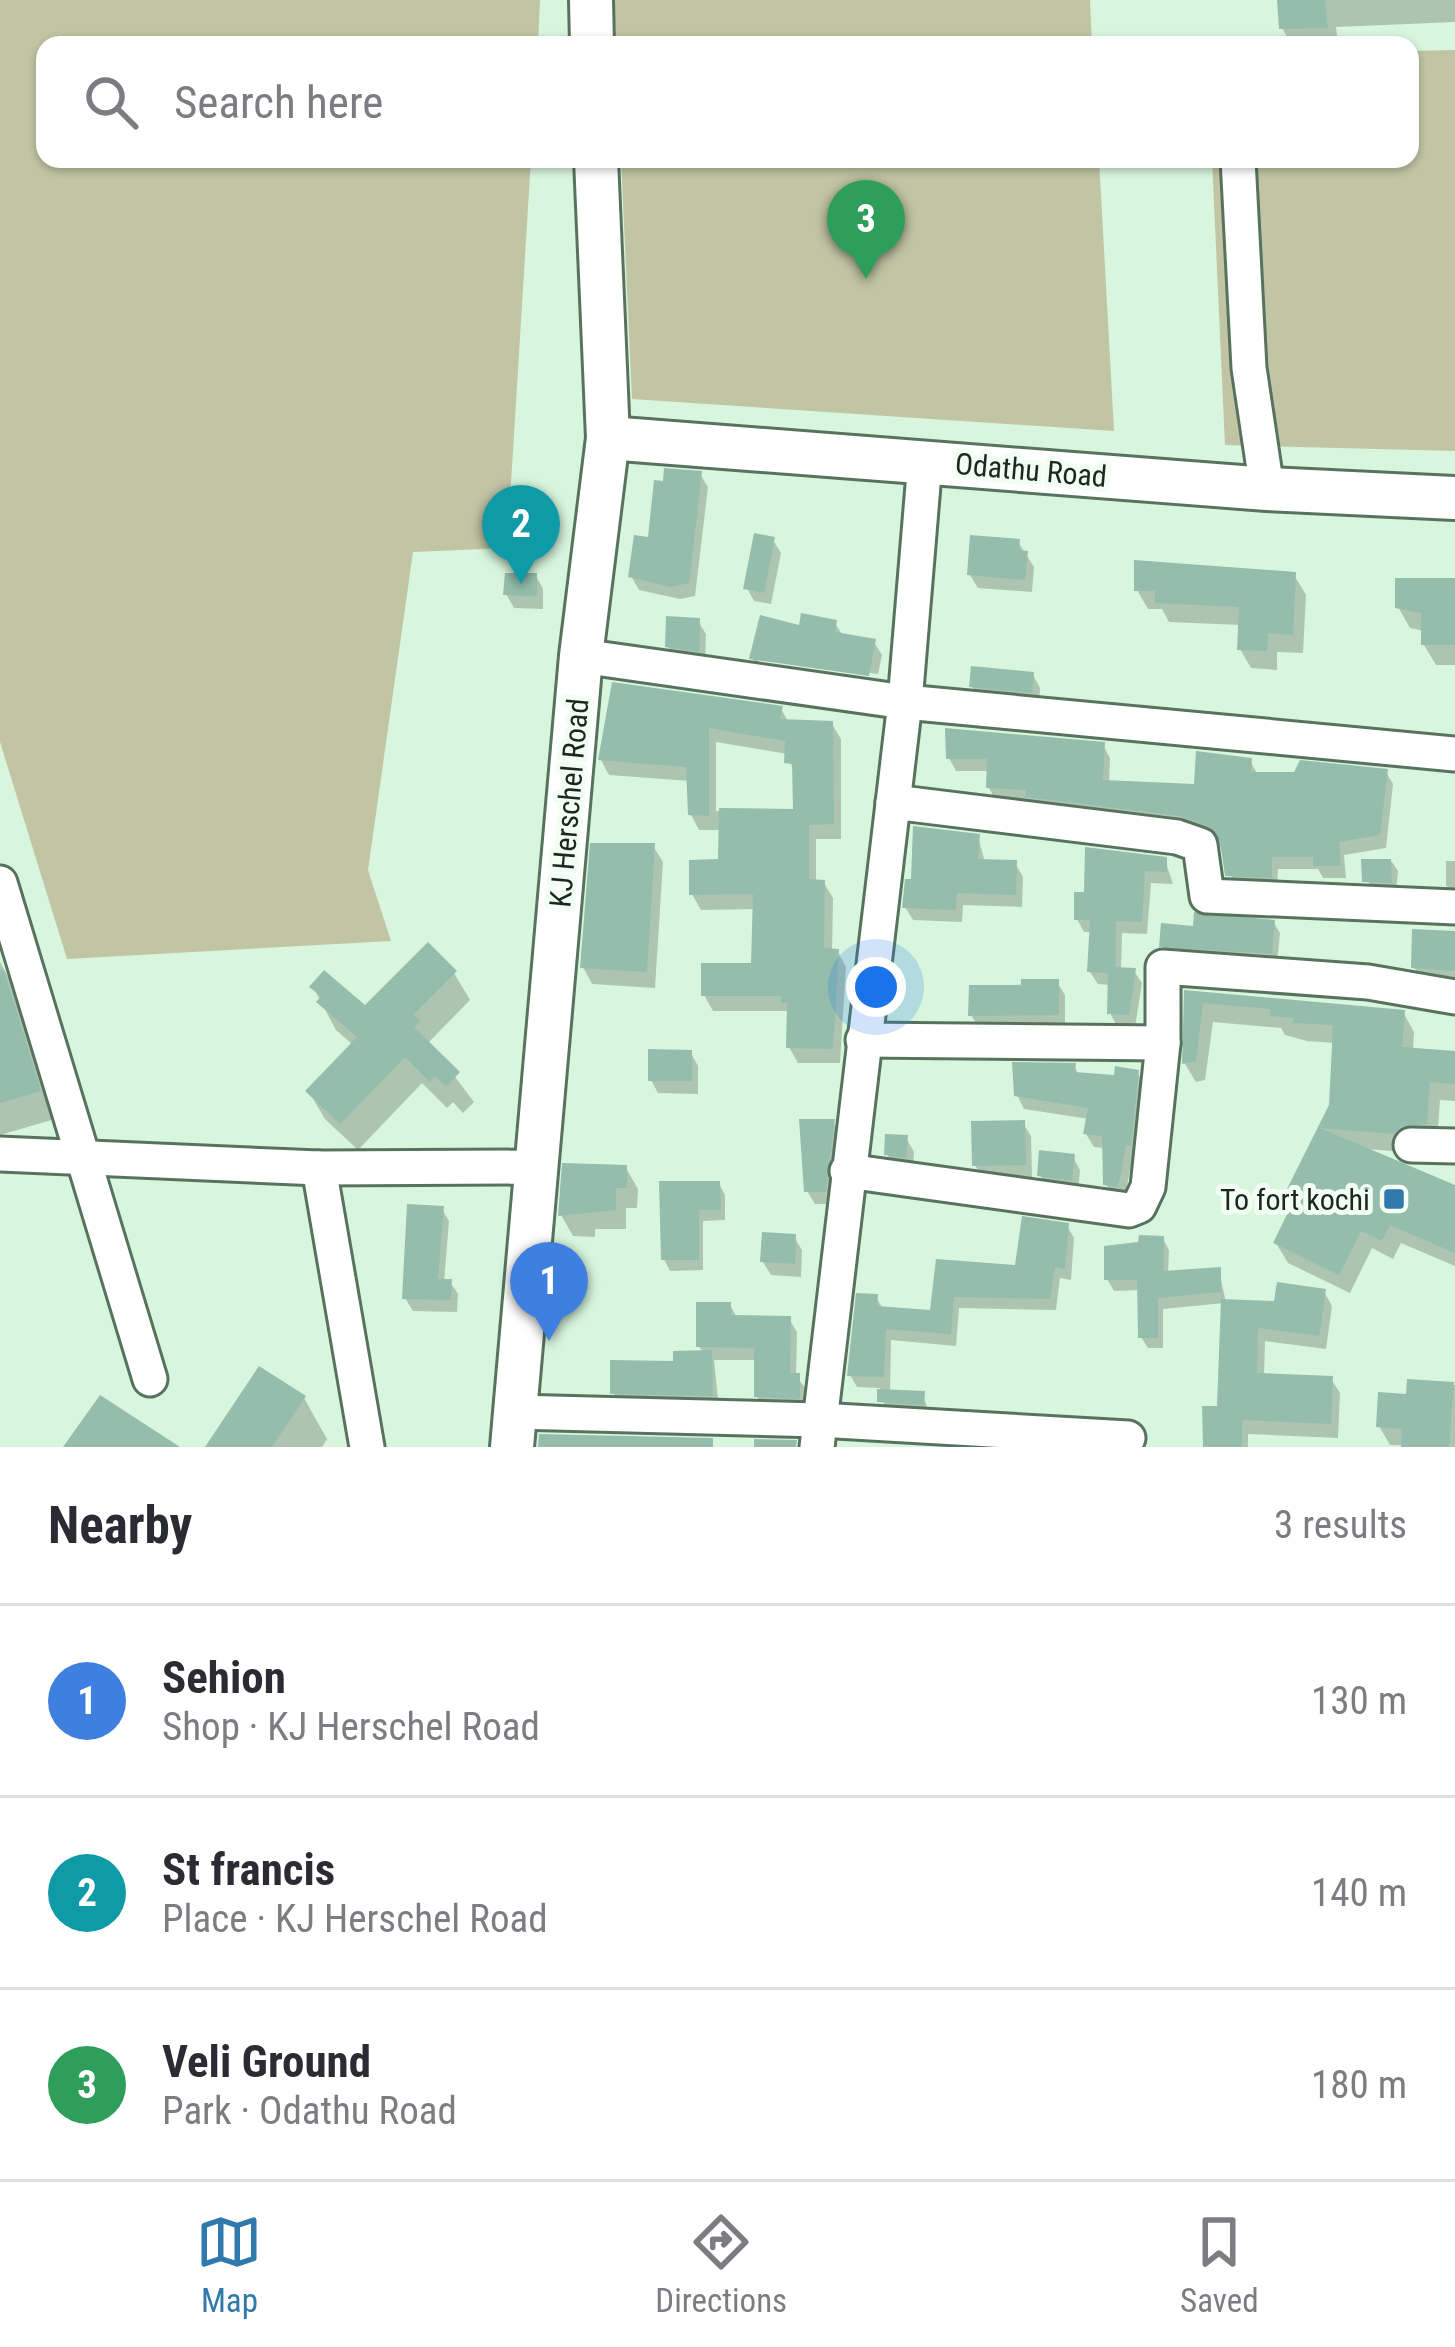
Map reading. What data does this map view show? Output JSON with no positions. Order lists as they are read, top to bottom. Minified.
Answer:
{"streets":{"main road":["Odathu Road","KJ Herschel Road"]},"crossings":[["Odathu Road","KJ Herschel Road"]],"places":{"transit":["To fort kochi"]},"page":{"search":"Search here","pins":["3","2","1"],"heading":["Nearby","3 results"],"list":[{"mark":"1","name":"Sehion","note":"Shop · KJ Herschel Road","value":"130 m"},{"mark":"2","name":"St francis","note":"Place · KJ Herschel Road","value":"140 m"},{"mark":"3","name":"Veli Ground","note":"Park · Odathu Road","value":"180 m"}],"nav":["Map","Directions","Saved"]}}
